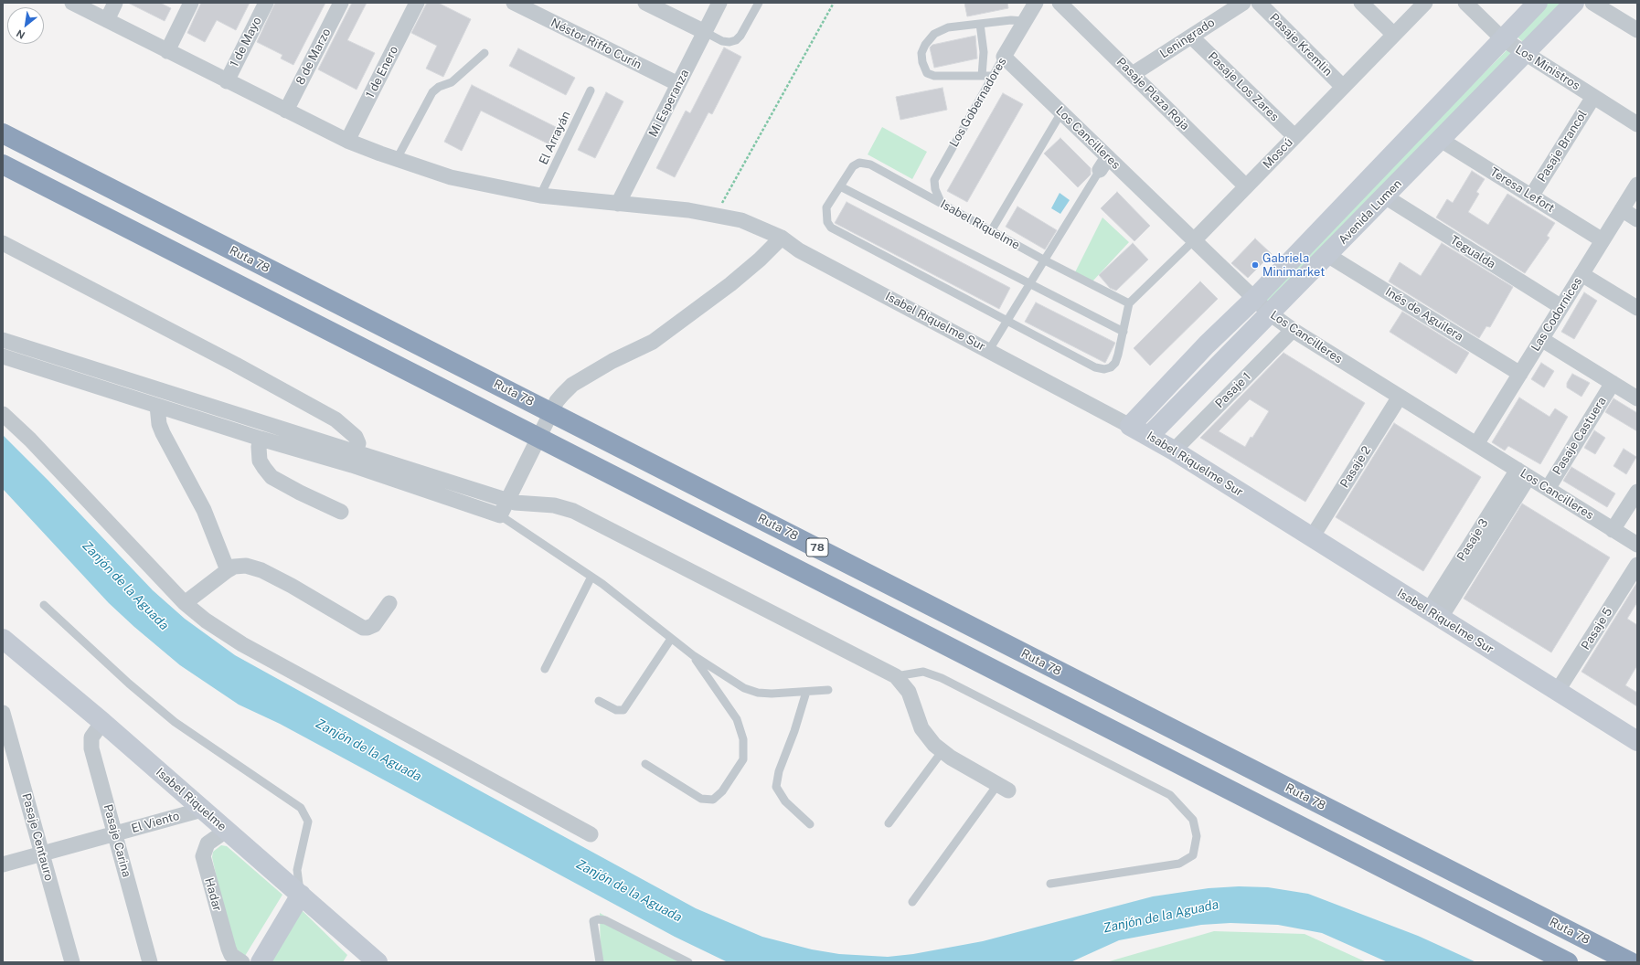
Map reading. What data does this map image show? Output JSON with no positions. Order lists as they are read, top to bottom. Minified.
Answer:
{"streets":{"highway":["Ruta 78","78"],"street":["Leningrado","1 de Mayo","Néstor Riffo Curín","Pasaje Kremlin","8 de Marzo","Los Ministros","1 de Enero","Pasaje Los Zares","Pasaje Plaza Roja","Los Gobernadores","Mi Esperanza","Los Cancilleres","Pasaje Brancol","Moscú","Teresa Lefort","Avenida Lumen","Isabel Riquelme","Tegualda","Inés de Aguilera","Las Codornices","Isabel Riquelme Sur","Pasaje 1","Pasaje Castuera","Pasaje 2","Pasaje 5","El Viento","Pasaje Centauro","Pasaje Carina","Hadar"],"lane":["El Arrayán"]},"crossings":[["Leningrado","Pasaje Los Zares"],["Leningrado","Pasaje Plaza Roja"],["1 de Mayo","Isabel Riquelme Sur"],["Néstor Riffo Curín","Mi Esperanza"],["Pasaje Kremlin","Moscú"],["8 de Marzo","Isabel Riquelme Sur"],["Los Ministros","Pasaje Brancol"],["Los Ministros","Avenida Lumen"],["1 de Enero","Isabel Riquelme Sur"],["Pasaje Los Zares","Moscú"],["Pasaje Plaza Roja","Moscú"],["Los Gobernadores","Los Cancilleres"],["Los Gobernadores","Isabel Riquelme"],["Mi Esperanza","Isabel Riquelme Sur"],["El Arrayán","Isabel Riquelme Sur"],["Los Cancilleres","Moscú"],["Los Cancilleres","Avenida Lumen"],["Los Cancilleres","Las Codornices"],["Los Cancilleres","Pasaje 1"],["Los Cancilleres","Pasaje Castuera"],["Los Cancilleres","Pasaje 2"],["Pasaje Brancol","Teresa Lefort"],["Moscú","Isabel Riquelme"],["Teresa Lefort","Avenida Lumen"],["Teresa Lefort","Las Codornices"],["Avenida Lumen","Tegualda"],["Avenida Lumen","Inés de Aguilera"],["Avenida Lumen","Isabel Riquelme Sur"],["Isabel Riquelme","El Viento"],["Isabel Riquelme","Pasaje Carina"],["Isabel Riquelme","Hadar"],["Tegualda","Las Codornices"],["Inés de Aguilera","Las Codornices"],["Isabel Riquelme Sur","Pasaje 1"],["Isabel Riquelme Sur","Pasaje 2"],["Isabel Riquelme Sur","Pasaje 5"],["El Viento","Pasaje Centauro"],["El Viento","Pasaje Carina"]],"water":["Zanjón de la Aguada"],"places":["Gabriela Minimarket"],"north":"bottom left"}
